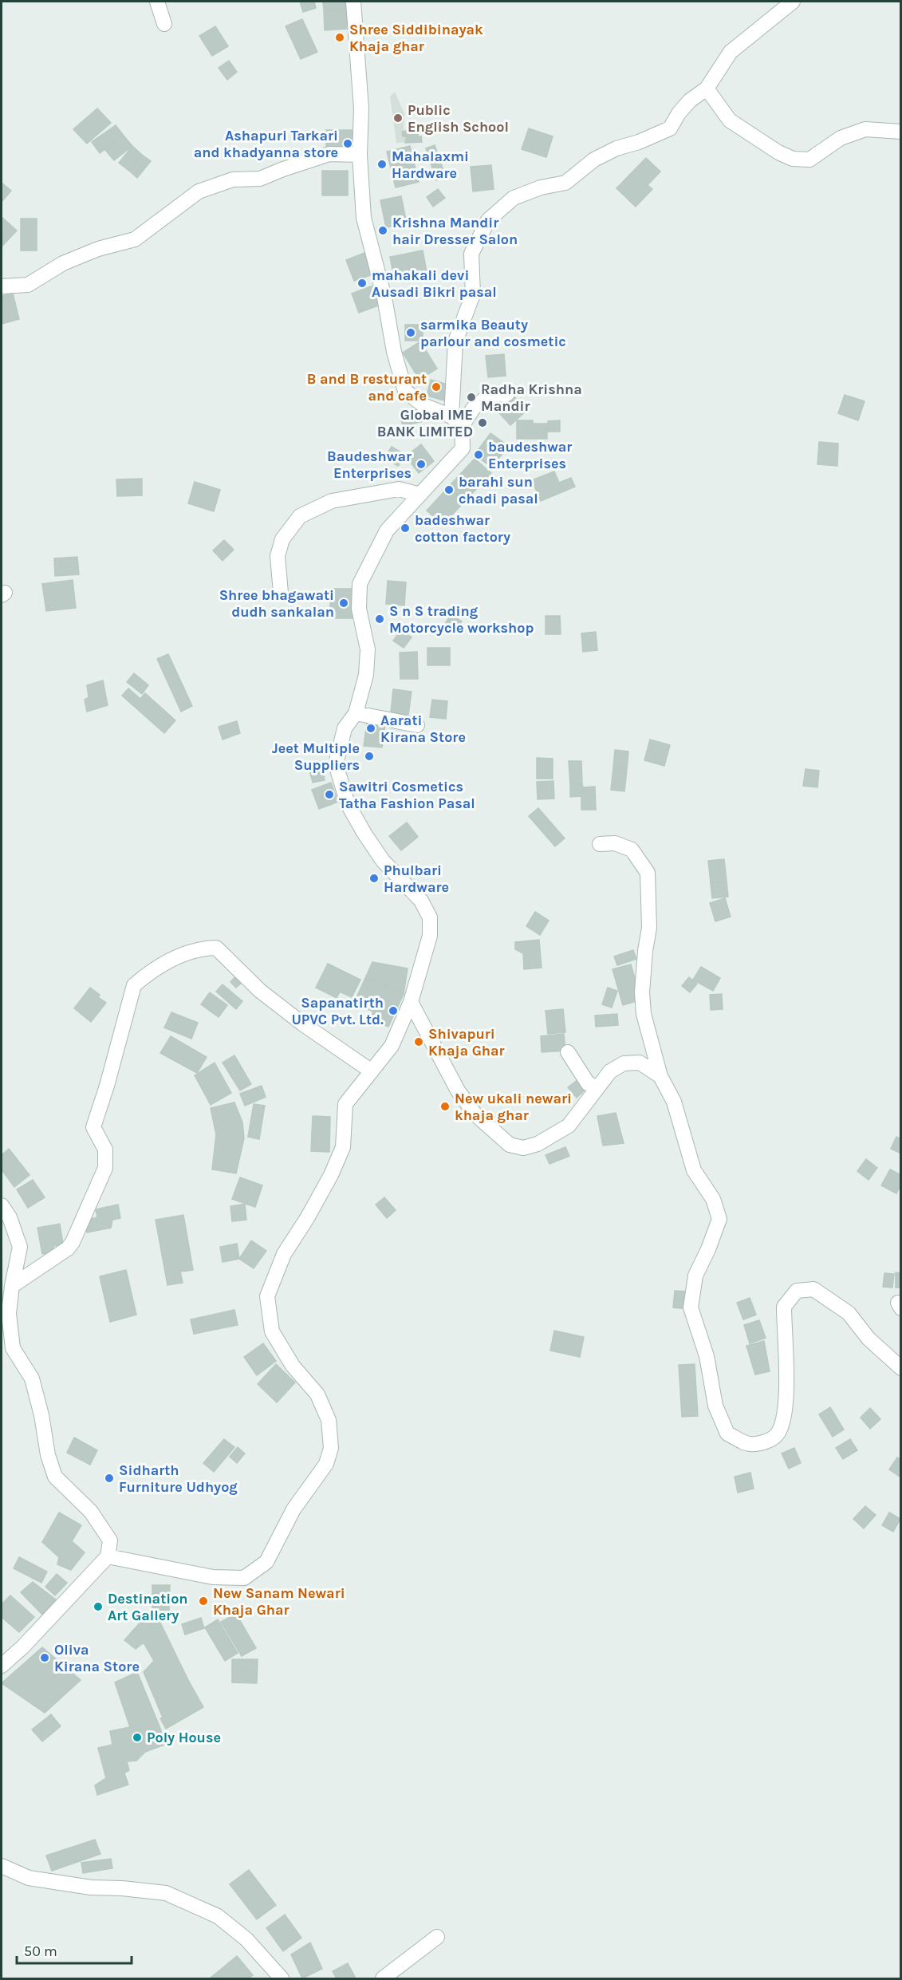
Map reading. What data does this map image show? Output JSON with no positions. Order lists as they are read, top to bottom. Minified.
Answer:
{"places":["Shree Siddibinayak Khaja ghar","Public English School","Ashapuri Tarkari and khadyanna store","Mahalaxmi Hardware","Krishna Mandir hair Dresser Salon","mahakali devi Ausadi Bikri pasal","sarmika Beauty parlour and cosmetic","B and B resturant and cafe","Radha Krishna Mandir","Global IME BANK LIMITED","baudeshwar Enterprises","Baudeshwar Enterprises","barahi sun chadi pasal","badeshwar cotton factory","Shree bhagawati dudh sankalan","S n S trading Motorcycle workshop","Aarati Kirana Store","Jeet Multiple Suppliers","Sawitri Cosmetics Tatha Fashion Pasal","Phulbari Hardware","Sapanatirth UPVC Pvt. Ltd.","Shivapuri Khaja Ghar","New ukali newari khaja ghar","Sidharth Furniture Udhyog","New Sanam Newari Khaja Ghar","Destination Art Gallery","Oliva Kirana Store","Poly House"],"scale_bar":"50 m"}
